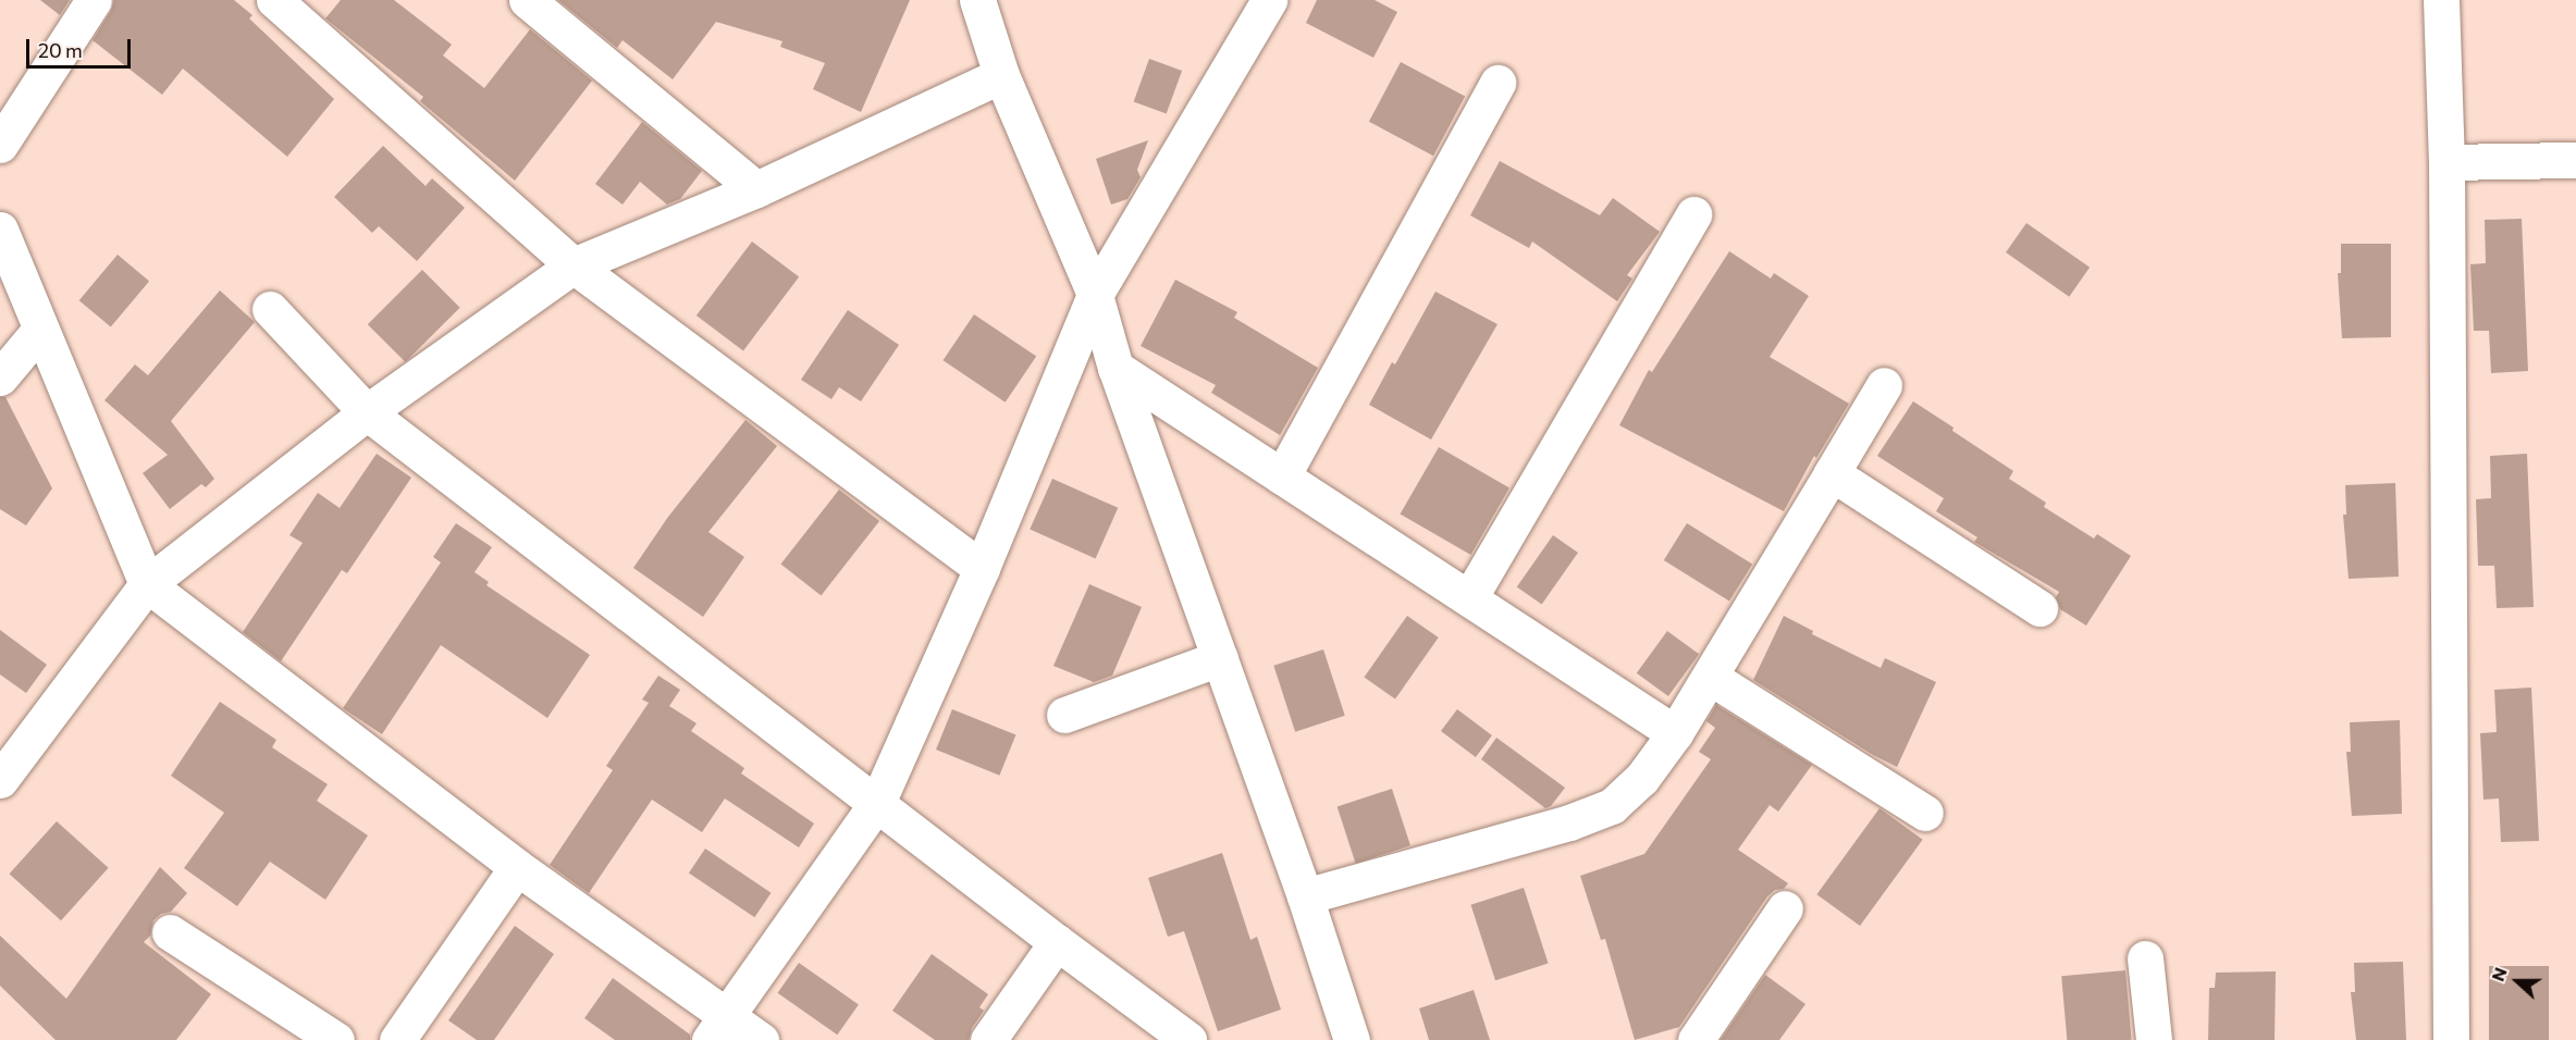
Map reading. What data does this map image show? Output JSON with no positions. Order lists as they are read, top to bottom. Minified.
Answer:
{"scale_bar":"20 m","north":"left"}
